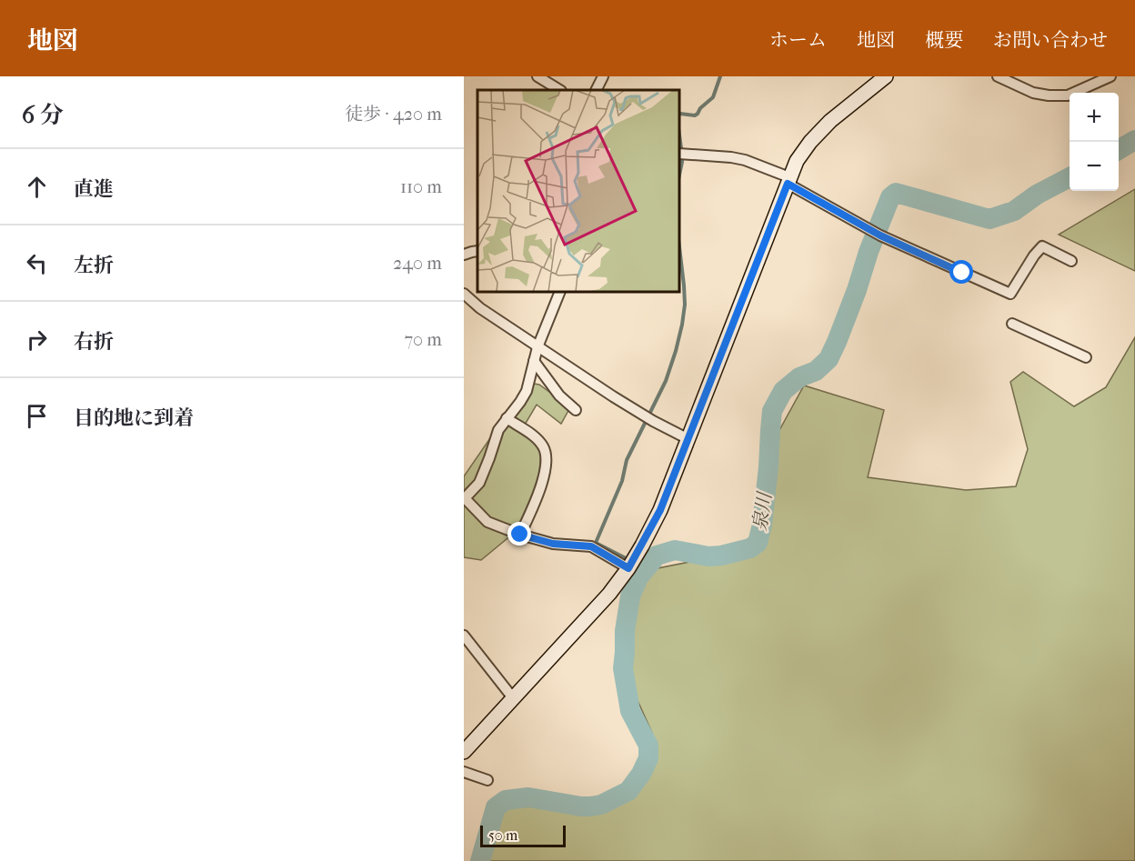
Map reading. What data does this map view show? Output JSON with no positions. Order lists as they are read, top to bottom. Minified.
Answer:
{"water":["泉川"],"scale_bar":"50 m","page":{"header":"地図","nav":["ホーム","地図","概要","お問い合わせ"],"heading":["6 分","徒歩 · 420 m"],"map_buttons":["+","−"],"list":[["直進","110 m"],["左折","240 m"],["右折","70 m"],"目的地に到着"],"scale":"50 m"}}
